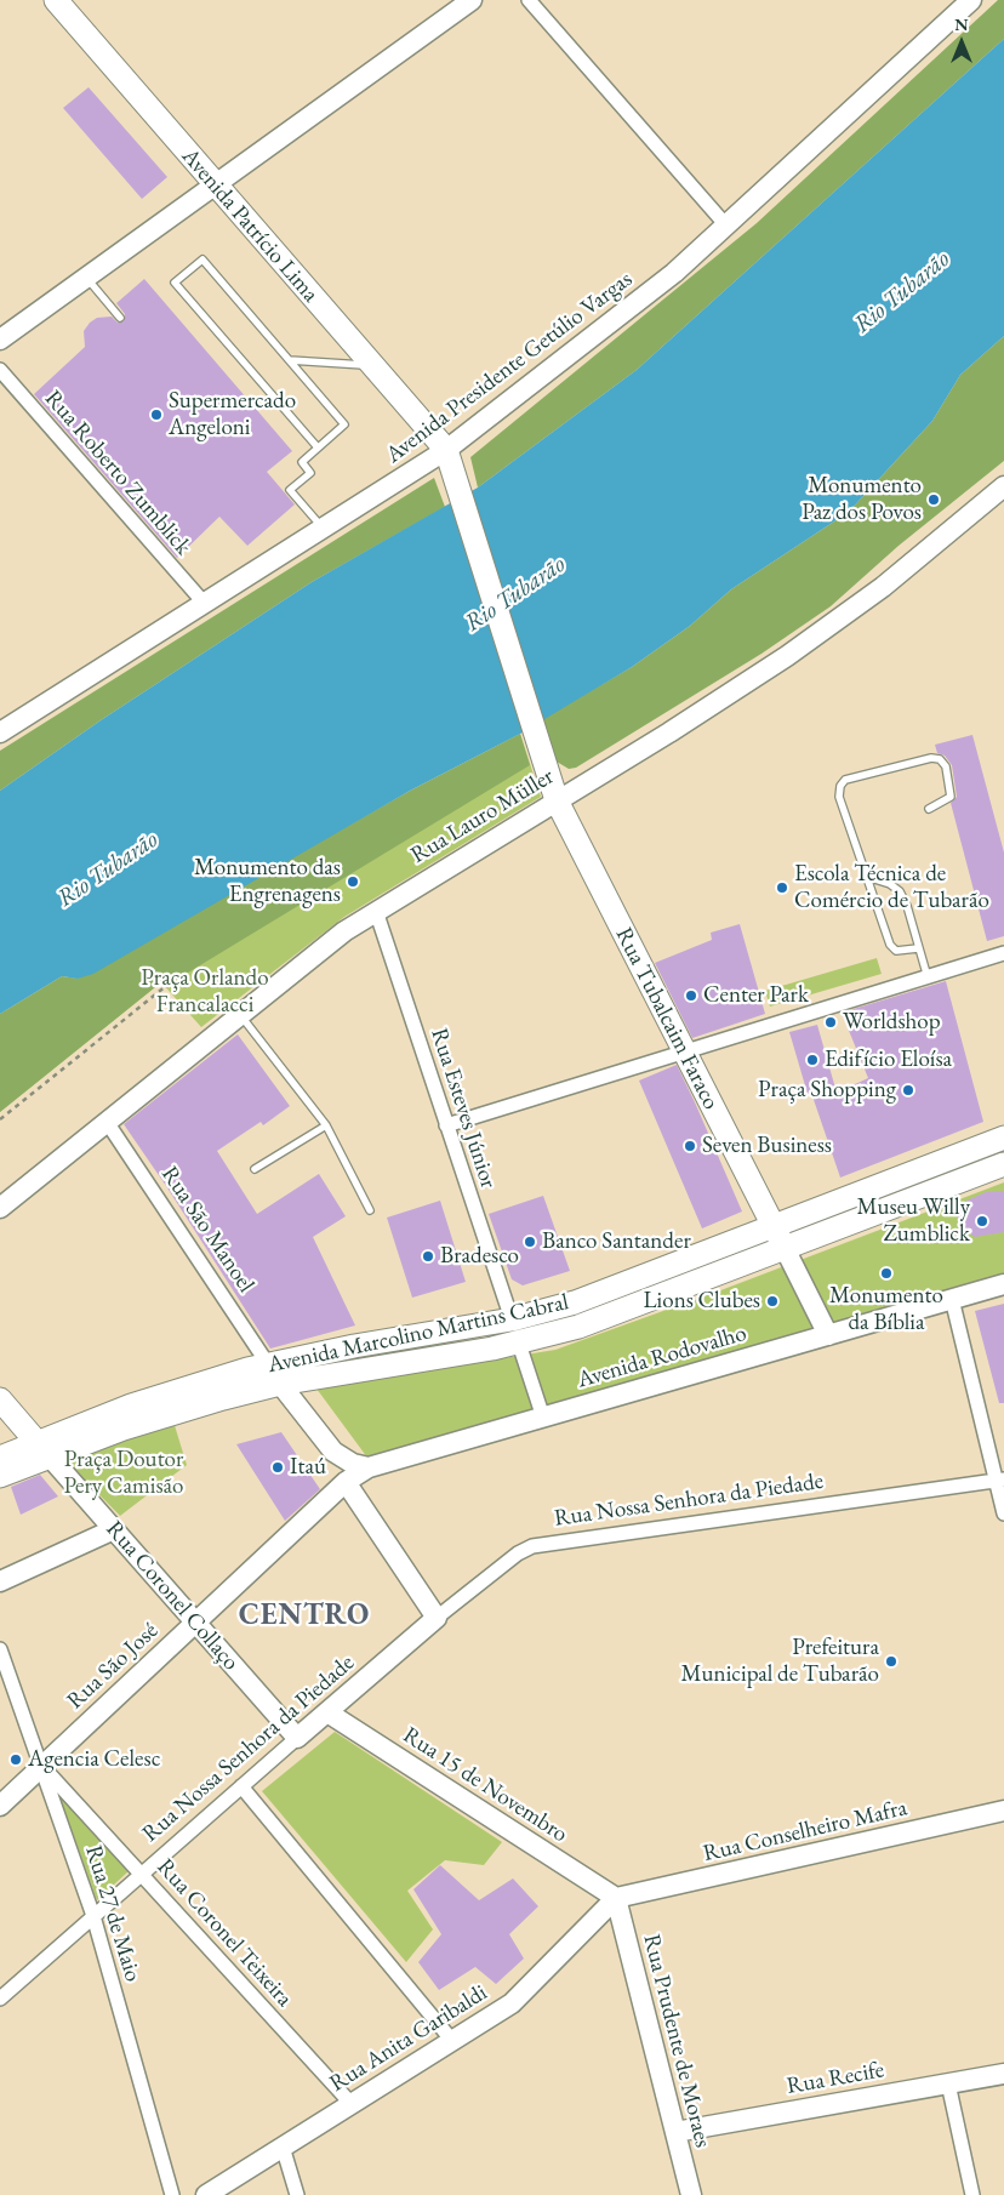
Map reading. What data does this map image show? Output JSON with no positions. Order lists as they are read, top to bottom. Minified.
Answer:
{"streets":{"main road":["Avenida Patrício Lima","Rua Tubalcaim Faraco","Avenida Marcolino Martins Cabral","Rua Coronel Collaço"],"street":["Avenida Presidente Getúlio Vargas","Rua Roberto Zumblick","Rua Lauro Müller","Rua Esteves Júnior","Rua São Manoel","Avenida Rodovalho","Rua Nossa Senhora da Piedade","Rua São José","Rua 15 de Novembro","Rua Conselheiro Mafra","Rua 27 de Maio","Rua Coronel Teixeira","Rua Anita Garibaldi","Rua Prudente de Moraes","Rua Recife"]},"crossings":[["Avenida Patrício Lima","Avenida Presidente Getúlio Vargas"],["Avenida Patrício Lima","Rua Tubalcaim Faraco"],["Avenida Presidente Getúlio Vargas","Rua Roberto Zumblick"],["Avenida Presidente Getúlio Vargas","Rua Tubalcaim Faraco"],["Rua Lauro Müller","Rua Tubalcaim Faraco"],["Rua Lauro Müller","Rua Esteves Júnior"],["Rua Lauro Müller","Rua São Manoel"],["Rua Tubalcaim Faraco","Avenida Marcolino Martins Cabral"],["Rua Tubalcaim Faraco","Avenida Rodovalho"],["Rua Esteves Júnior","Avenida Marcolino Martins Cabral"],["Rua São Manoel","Avenida Marcolino Martins Cabral"],["Rua São Manoel","Avenida Rodovalho"],["Rua São Manoel","Rua São José"],["Avenida Marcolino Martins Cabral","Rua Coronel Collaço"],["Avenida Rodovalho","Rua São José"],["Rua Nossa Senhora da Piedade","Rua Coronel Collaço"],["Rua Nossa Senhora da Piedade","Rua 15 de Novembro"],["Rua Nossa Senhora da Piedade","Rua 27 de Maio"],["Rua Nossa Senhora da Piedade","Rua Coronel Teixeira"],["Rua Coronel Collaço","Rua São José"],["Rua São José","Rua 27 de Maio"],["Rua São José","Rua Coronel Teixeira"],["Rua 15 de Novembro","Rua Conselheiro Mafra"],["Rua 15 de Novembro","Rua Anita Garibaldi"],["Rua 15 de Novembro","Rua Prudente de Moraes"],["Rua Conselheiro Mafra","Rua Anita Garibaldi"],["Rua Conselheiro Mafra","Rua Prudente de Moraes"],["Rua 27 de Maio","Rua Coronel Teixeira"],["Rua Coronel Teixeira","Rua Anita Garibaldi"],["Rua Anita Garibaldi","Rua Prudente de Moraes"],["Rua Prudente de Moraes","Rua Recife"]],"districts":["CENTRO"],"water":["Rio Tubarão"],"parks":["Praça Orlando Francalacci","Praça Doutor Pery Camisão"],"places":["Supermercado Angeloni","Monumento Paz dos Povos","Monumento das Engrenagens","Escola Técnica de Comércio de Tubarão","Center Park","Worldshop","Edifício Eloísa","Praça Shopping","Seven Business","Museu Willy Zumblick","Banco Santander","Bradesco","Monumento da Bíblia","Lions Clubes","Itaú","Prefeitura Municipal de Tubarão","Agencia Celesc"],"north":"top"}
